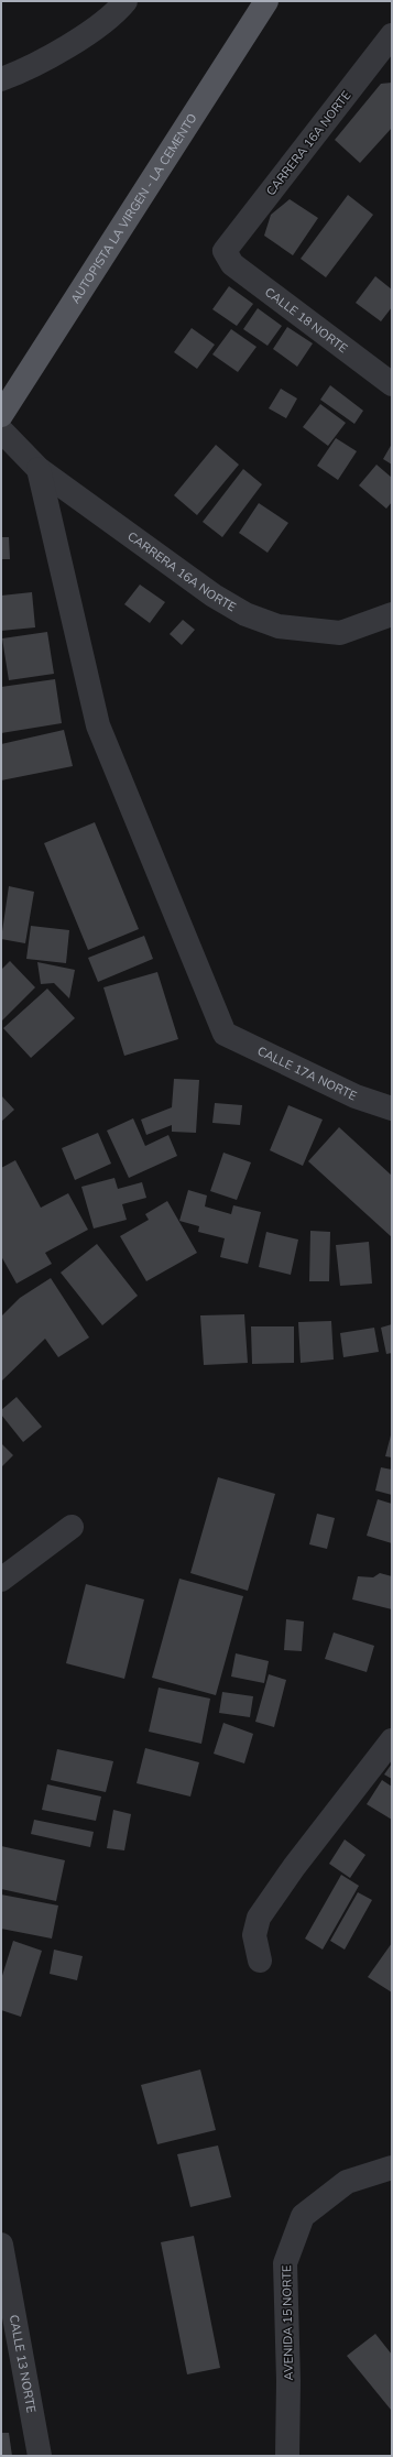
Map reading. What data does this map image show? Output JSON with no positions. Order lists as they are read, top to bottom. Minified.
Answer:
{"streets":{"main road":["AUTOPISTA LA VIRGEN - LA CEMENTO"],"street":["CARRERA 16A NORTE","CALLE 18 NORTE","CALLE 17A NORTE","AVENIDA 15 NORTE","CALLE 13 NORTE"]},"crossings":[["CARRERA 16A NORTE","CALLE 18 NORTE"],["CARRERA 16A NORTE","CALLE 17A NORTE"]]}
